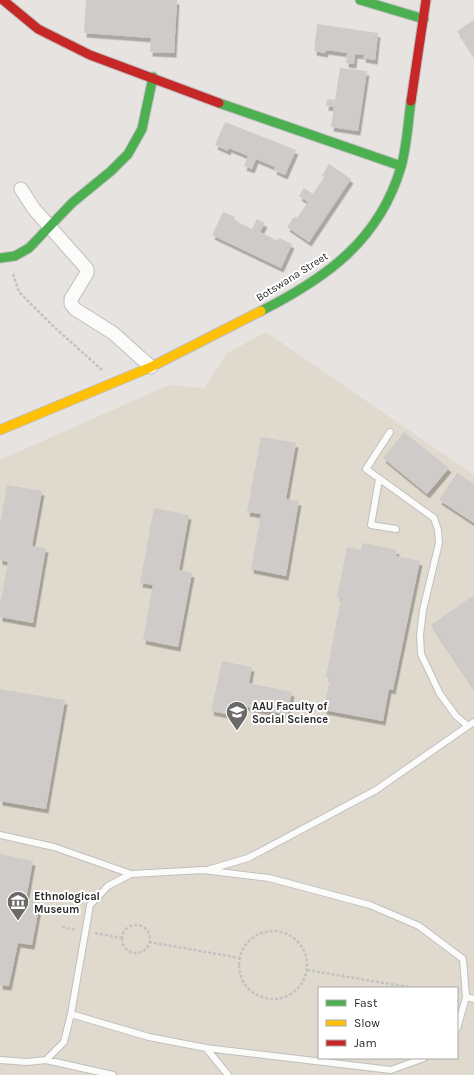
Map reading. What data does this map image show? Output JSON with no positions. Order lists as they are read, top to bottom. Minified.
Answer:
{"streets":{"street":["Botswana Street"]},"places":{"school or university":["AAU Faculty of Social Science"],"museum":["Ethnological Museum"]},"legend":["Fast","Slow","Jam"]}
